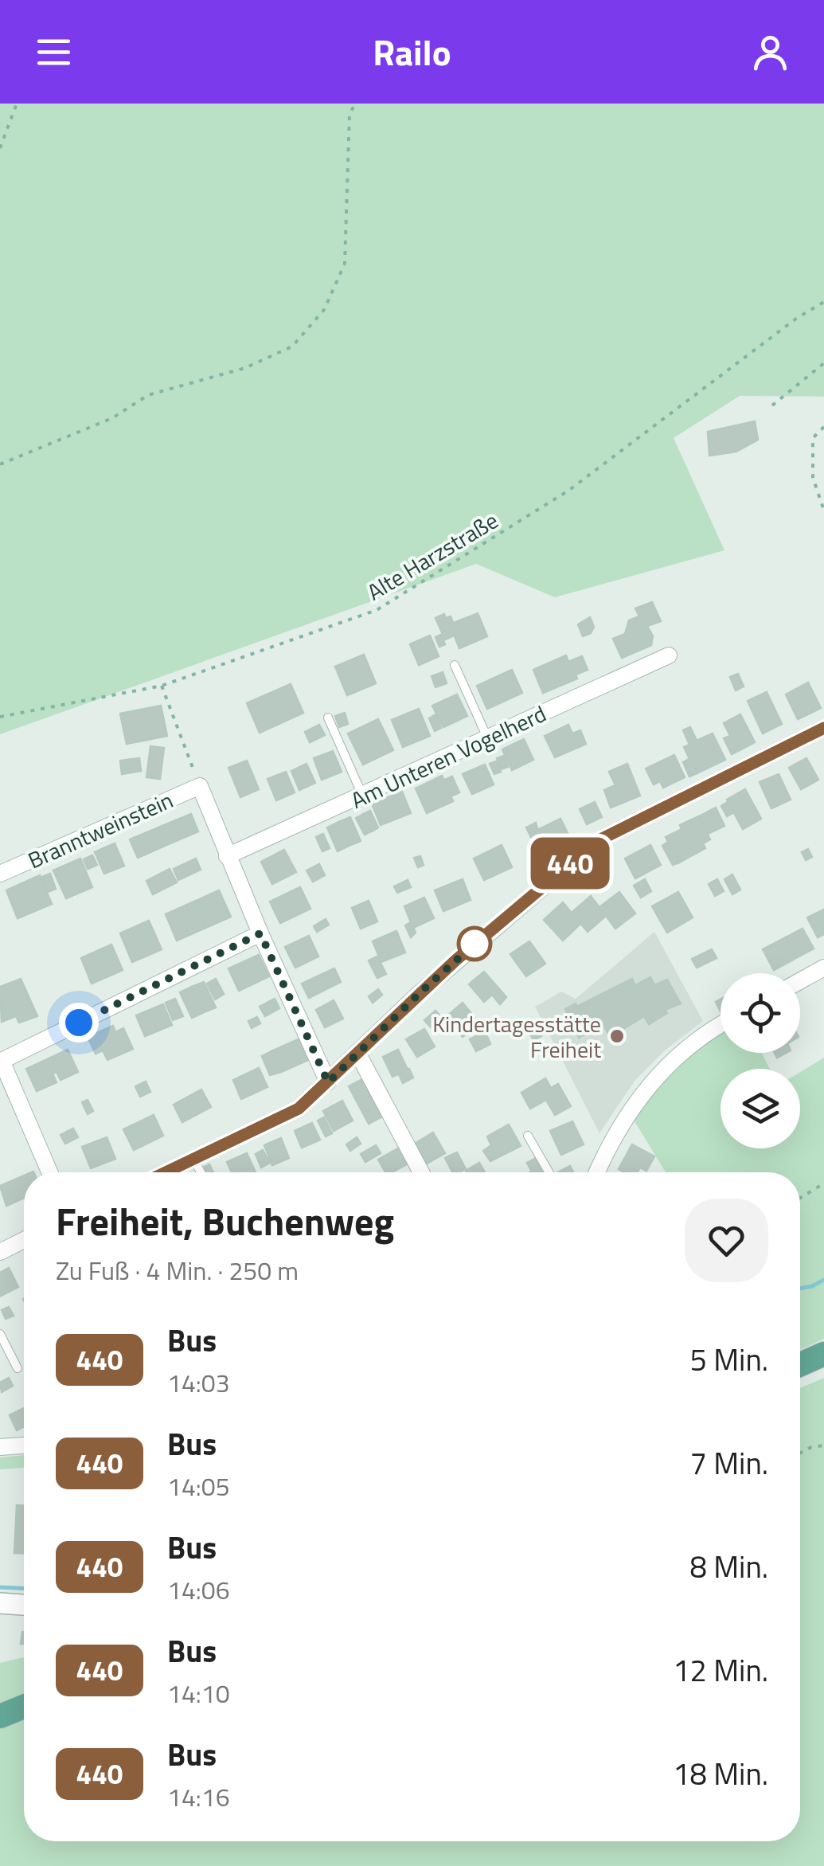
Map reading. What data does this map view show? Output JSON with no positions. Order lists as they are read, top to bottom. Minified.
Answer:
{"streets":{"street":["Am Unteren Vogelherd","Branntweinstein"],"path":["Alte Harzstraße"]},"places":["Kindertagesstätte Freiheit"],"lines":["bus line 440"],"page":{"header":"Railo","on_map":"440","heading":["Freiheit, Buchenweg","Zu Fuß · 4 Min. · 250 m"],"list":[{"mark":"440","name":"Bus","note":"14:03","value":"5 Min."},{"mark":"440","name":"Bus","note":"14:05","value":"7 Min."},{"mark":"440","name":"Bus","note":"14:06","value":"8 Min."},{"mark":"440","name":"Bus","note":"14:10","value":"12 Min."},{"mark":"440","name":"Bus","note":"14:16","value":"18 Min."}]}}
